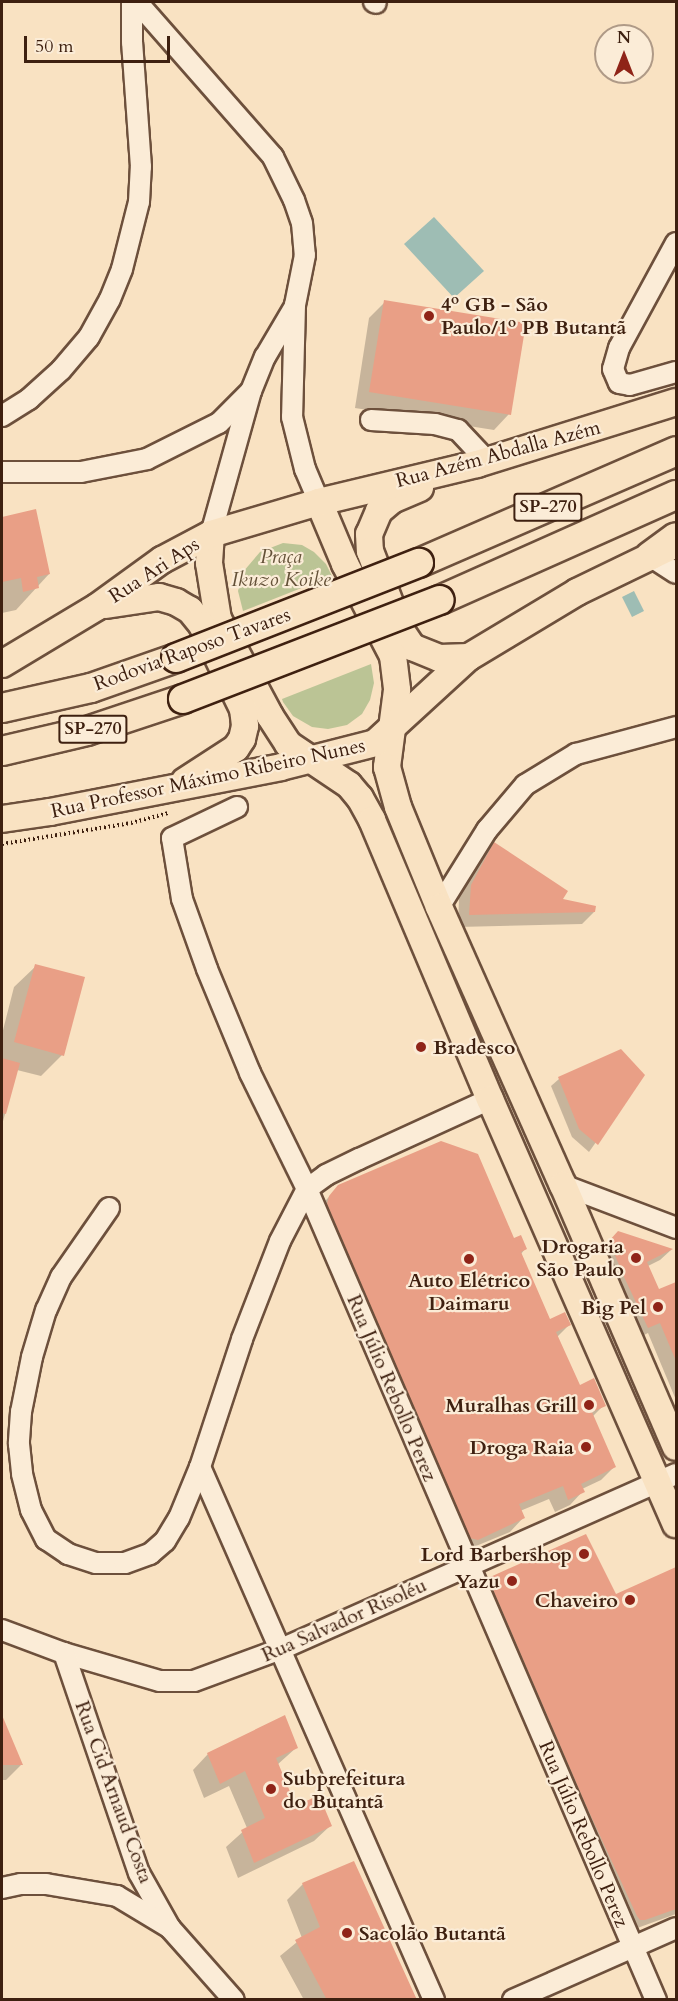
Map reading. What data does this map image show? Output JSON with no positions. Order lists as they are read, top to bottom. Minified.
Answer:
{"streets":{"highway":["SP-270","Rodovia Raposo Tavares"],"main road":["Rua Azém Abdalla Azém","Rua Ari Aps","Rua Professor Máximo Ribeiro Nunes"],"street":["Rua Júlio Rebollo Perez","Rua Salvador Risoléu","Rua Cid Arnaud Costa"]},"crossings":[["Rua Azém Abdalla Azém","Rua Ari Aps"],["Rua Júlio Rebollo Perez","Rua Salvador Risoléu"],["Rua Salvador Risoléu","Rua Cid Arnaud Costa"]],"parks":["Praça Ikuzo Koike"],"places":["4º GB - São Paulo/1º PB Butantã","Bradesco","Drogaria São Paulo","Auto Elétrico Daimaru","Big Pel","Muralhas Grill","Droga Raia","Lord Barbershop","Yazu","Chaveiro","Subprefeitura do Butantã","Sacolão Butantã"],"scale_bar":"50 m","north":"top"}
